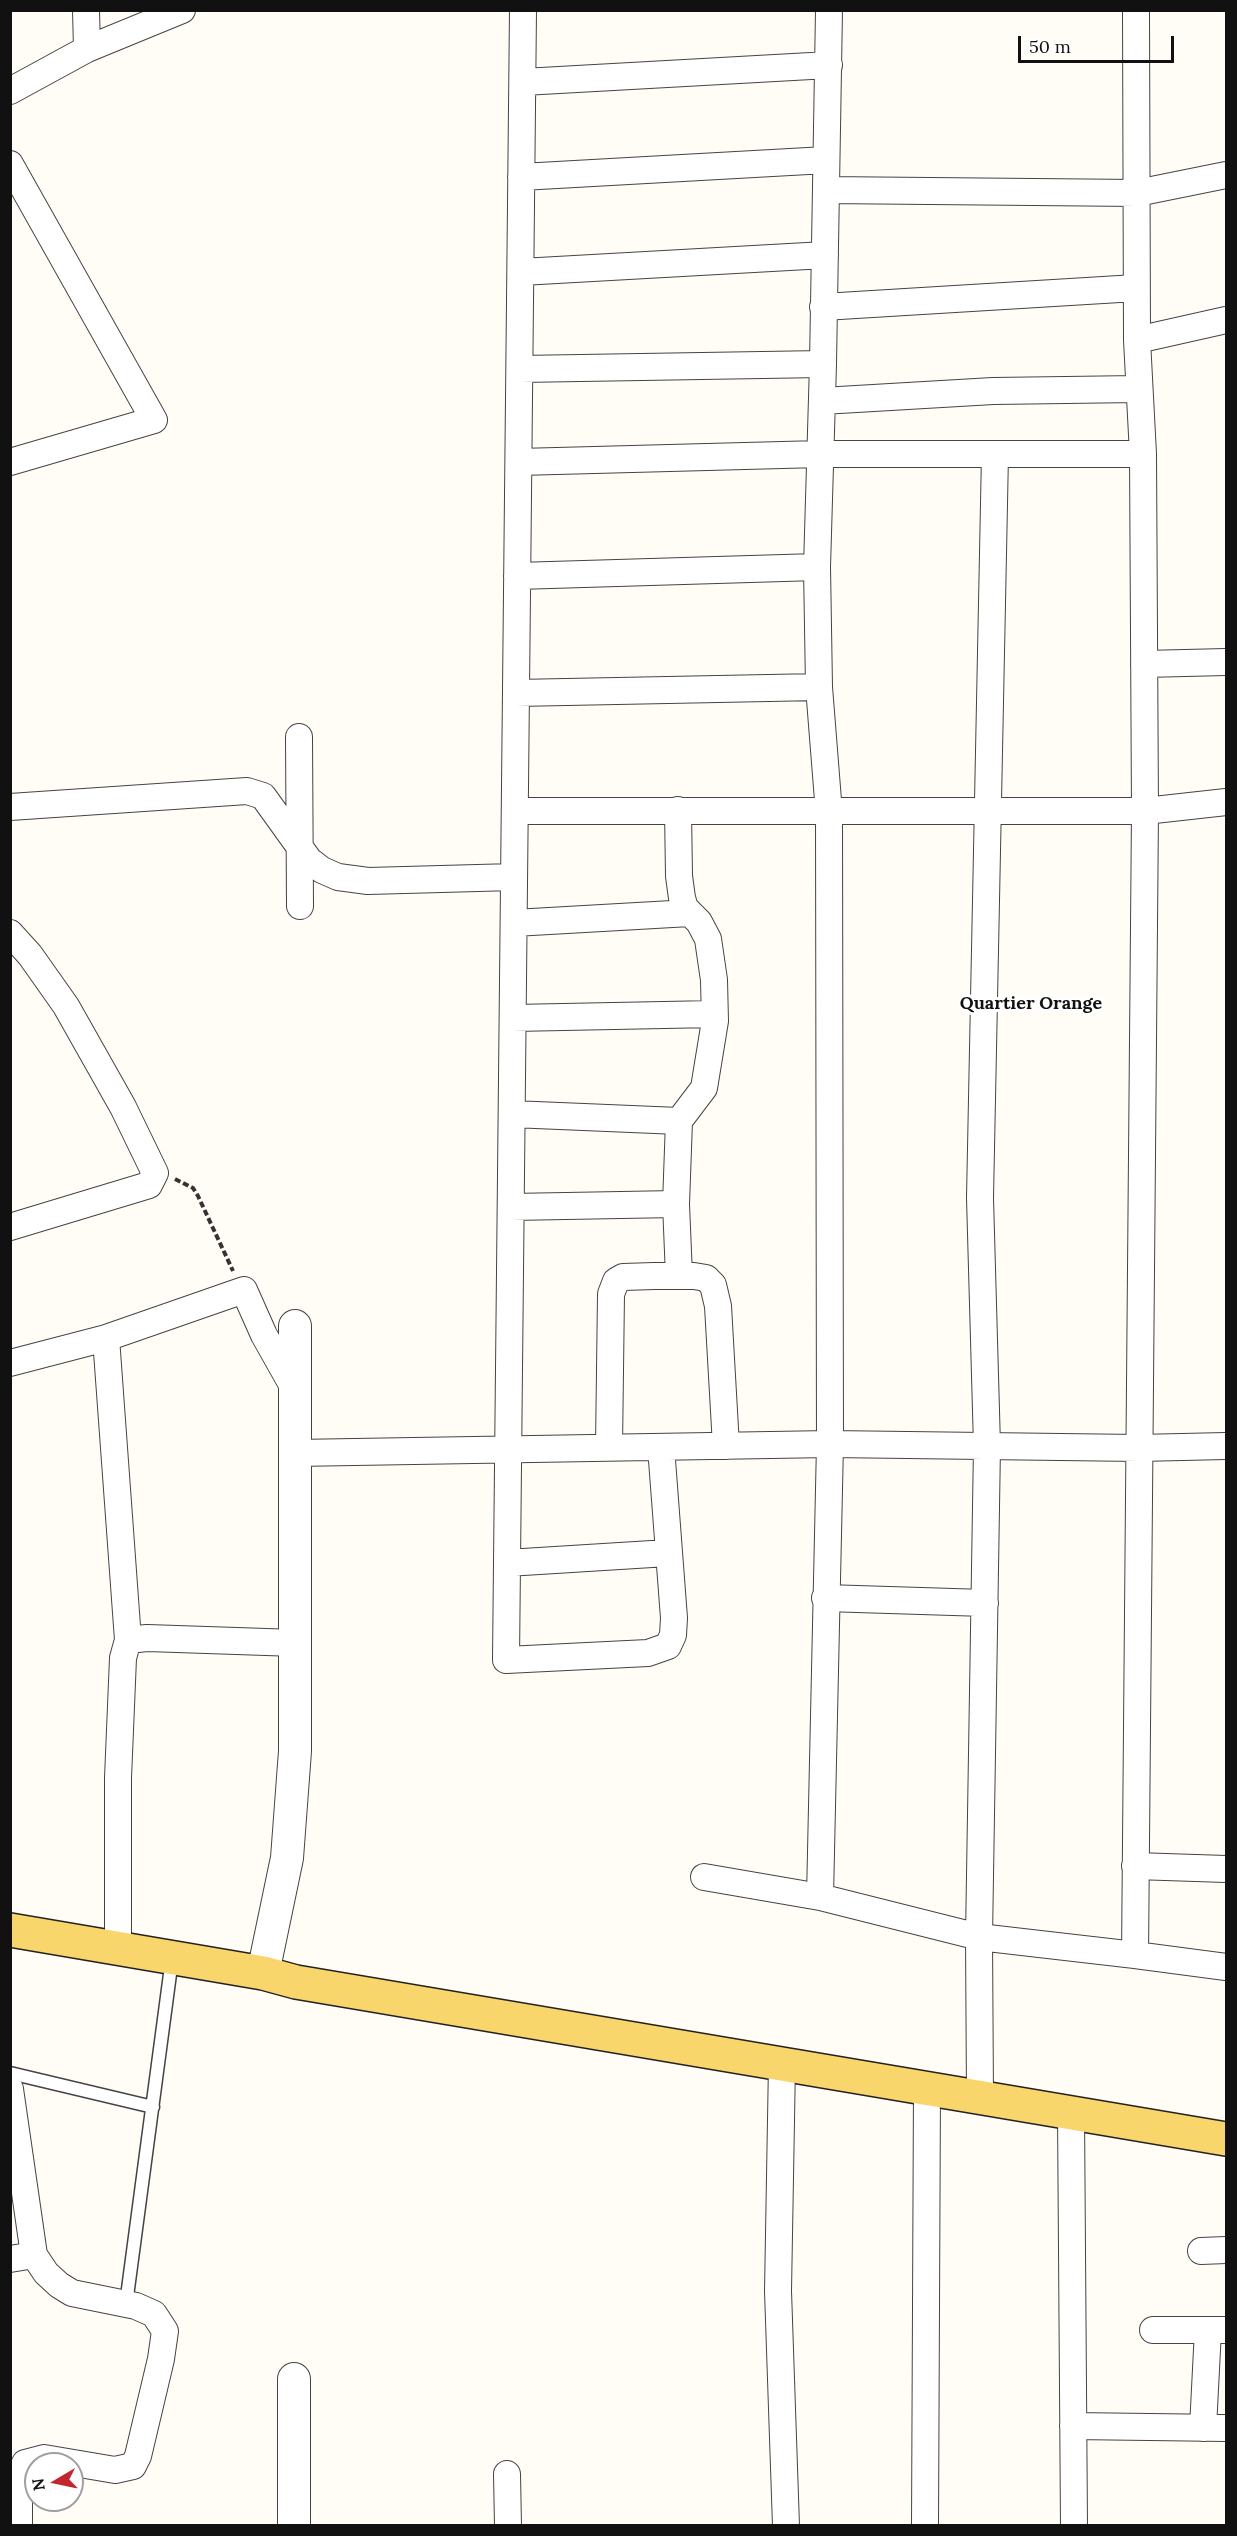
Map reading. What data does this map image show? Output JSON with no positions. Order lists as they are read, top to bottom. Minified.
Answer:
{"districts":["Quartier Orange"],"scale_bar":"50 m","north":"left"}
